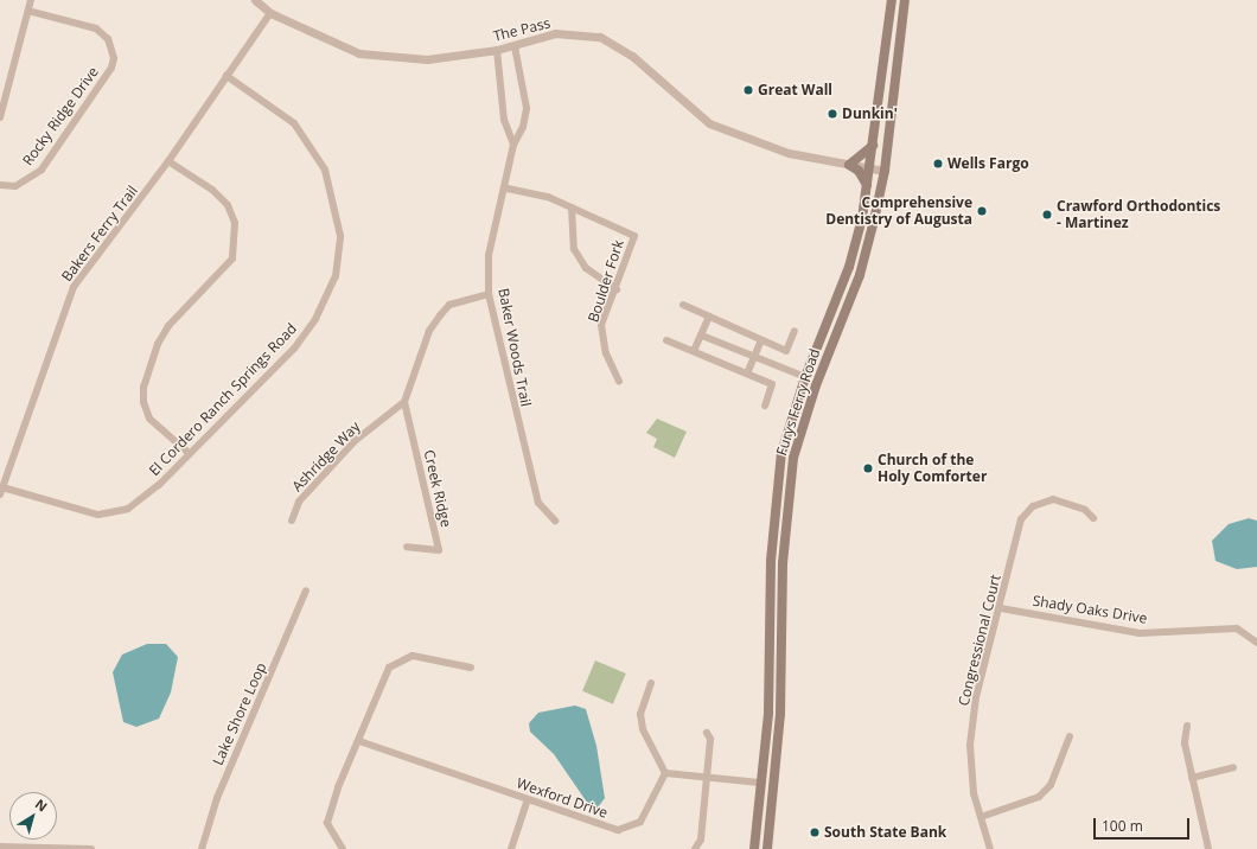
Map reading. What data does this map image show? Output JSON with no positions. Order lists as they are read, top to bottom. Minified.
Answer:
{"streets":{"main road":["Furys Ferry Road"],"street":["The Pass","Rocky Ridge Drive","Bakers Ferry Trail","Boulder Fork","Baker Woods Trail","El Cordero Ranch Springs Road","Ashridge Way","Creek Ridge","Shady Oaks Drive","Congressional Court","Lake Shore Loop","Wexford Drive"]},"crossings":[["The Pass","Bakers Ferry Trail"],["The Pass","Baker Woods Trail"],["The Pass","Furys Ferry Road"],["Bakers Ferry Trail","El Cordero Ranch Springs Road"],["Boulder Fork","Baker Woods Trail"],["Ashridge Way","Creek Ridge"],["Shady Oaks Drive","Congressional Court"]],"places":["Great Wall","Dunkin'","Wells Fargo","Comprehensive Dentistry of Augusta","Crawford Orthodontics - Martinez","Church of the Holy Comforter","South State Bank"],"scale_bar":"100 m","north":"top right"}
